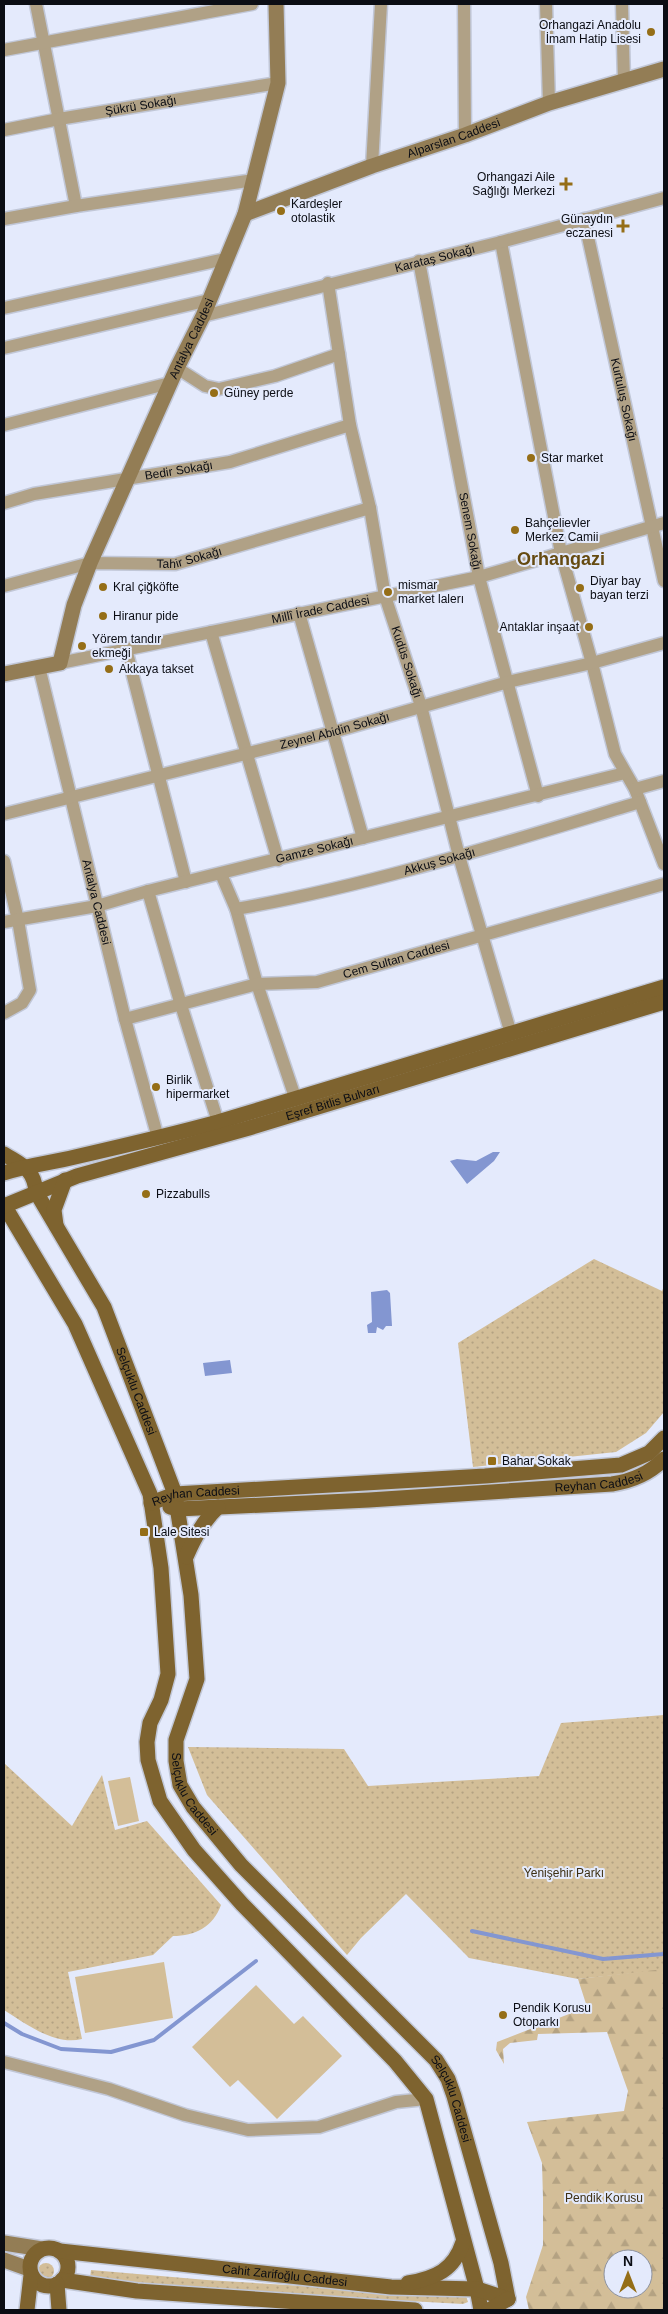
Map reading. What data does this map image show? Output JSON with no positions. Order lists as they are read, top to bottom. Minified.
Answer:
{"streets":{"main road":["Eşref Bitlis Bulvarı","Selçuklu Caddesi","Reyhan Caddesi","Cahit Zarifoğlu Caddesi"],"street":["Şükrü Sokağı","Alparslan Caddesi","Karataş Sokağı","Antalya Caddesi","Kurtuluş Sokağı","Bedir Sokağı","Senem Sokağı","Tahir Sokağı","Millî İrade Caddesi","Kudüs Sokağı","Zeynel Abidin Sokağı","Gamze Sokağı","Akkuş Sokağı","Cem Sultan Caddesi"]},"crossings":[["Şükrü Sokağı","Antalya Caddesi"],["Alparslan Caddesi","Antalya Caddesi"],["Karataş Sokağı","Antalya Caddesi"],["Karataş Sokağı","Kurtuluş Sokağı"],["Karataş Sokağı","Senem Sokağı"],["Karataş Sokağı","Kudüs Sokağı"],["Antalya Caddesi","Bedir Sokağı"],["Antalya Caddesi","Tahir Sokağı"],["Antalya Caddesi","Millî İrade Caddesi"],["Antalya Caddesi","Zeynel Abidin Sokağı"],["Antalya Caddesi","Gamze Sokağı"],["Antalya Caddesi","Cem Sultan Caddesi"],["Antalya Caddesi","Eşref Bitlis Bulvarı"],["Kurtuluş Sokağı","Millî İrade Caddesi"],["Bedir Sokağı","Kudüs Sokağı"],["Senem Sokağı","Millî İrade Caddesi"],["Senem Sokağı","Zeynel Abidin Sokağı"],["Senem Sokağı","Gamze Sokağı"],["Tahir Sokağı","Kudüs Sokağı"],["Millî İrade Caddesi","Kudüs Sokağı"],["Kudüs Sokağı","Zeynel Abidin Sokağı"],["Kudüs Sokağı","Gamze Sokağı"],["Kudüs Sokağı","Akkuş Sokağı"],["Kudüs Sokağı","Cem Sultan Caddesi"],["Kudüs Sokağı","Eşref Bitlis Bulvarı"],["Eşref Bitlis Bulvarı","Selçuklu Caddesi"],["Selçuklu Caddesi","Reyhan Caddesi"],["Selçuklu Caddesi","Cahit Zarifoğlu Caddesi"]],"districts":["Orhangazi"],"parks":["Yenişehir Parkı","Pendik Korusu"],"places":{"other":["Orhangazi Anadolu İmam Hatip Lisesi","Kardeşler otolastik","Güney perde","Star market","Bahçelievler Merkez Camii","Kral çiğköfte","Diyar bay bayan terzi","mismar market lalerı","Hiranur pide","Antaklar inşaat","Yörem tandır ekmeği","Akkaya takset","Birlik hipermarket","Pizzabulls","Pendik Korusu Otoparkı"],"health":["Orhangazi Aile Sağlığı Merkezi","Günaydın eczanesi"],"transit":["Bahar Sokak","Lale Sitesi"]},"north":"top"}
